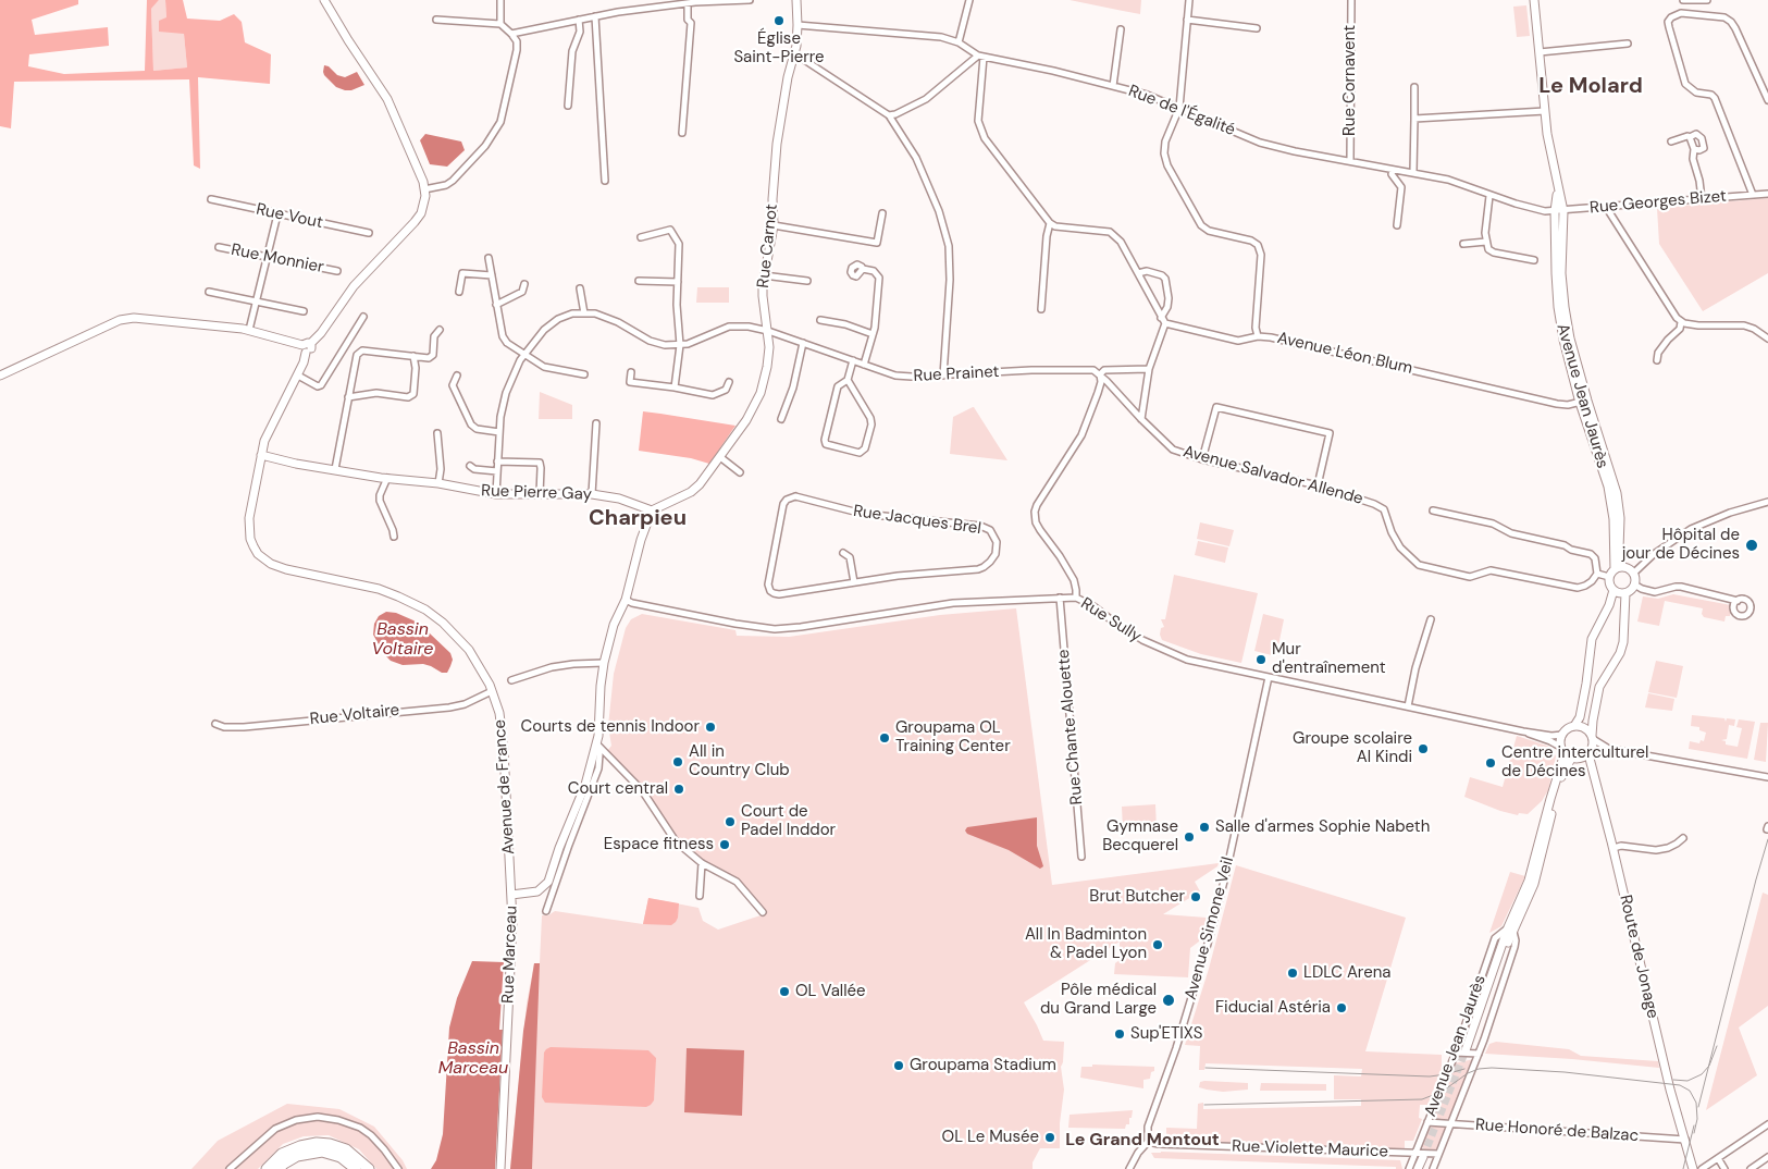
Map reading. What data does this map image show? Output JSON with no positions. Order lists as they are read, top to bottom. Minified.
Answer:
{"streets":{"street":["Rue Cornavent","Rue de l'Égalité","Rue Georges Bizet","Rue Vout","Rue Carnot","Rue Monnier","Avenue Léon Blum","Rue Prainet","Avenue Jean Jaurès","Avenue Salvador Allende","Rue Pierre Gay","Rue Jacques Brel","Rue Sully","Rue Voltaire","Rue Chante Alouette","Avenue de France","Avenue Simone Veil","Rue Marceau","Route de Jonage","Rue Honoré de Balzac","Rue Violette Maurice"]},"crossings":[["Rue Cornavent","Rue de l'Égalité"],["Rue de l'Égalité","Rue Georges Bizet"],["Rue de l'Égalité","Rue Carnot"],["Rue de l'Égalité","Avenue Jean Jaurès"],["Rue Georges Bizet","Avenue Jean Jaurès"],["Rue Carnot","Rue Prainet"],["Rue Carnot","Rue Pierre Gay"],["Rue Carnot","Rue Marceau"],["Avenue Léon Blum","Avenue Jean Jaurès"],["Rue Prainet","Avenue Salvador Allende"],["Avenue Jean Jaurès","Rue Sully"],["Avenue Jean Jaurès","Route de Jonage"],["Avenue Jean Jaurès","Rue Honoré de Balzac"],["Avenue Jean Jaurès","Rue Violette Maurice"],["Rue Pierre Gay","Avenue de France"],["Rue Pierre Gay","Rue Marceau"],["Rue Sully","Rue Chante Alouette"],["Rue Sully","Avenue Simone Veil"],["Rue Sully","Rue Marceau"],["Rue Sully","Route de Jonage"],["Rue Voltaire","Avenue de France"],["Avenue de France","Rue Marceau"],["Avenue Simone Veil","Rue Violette Maurice"],["Route de Jonage","Rue Honoré de Balzac"]],"districts":["Le Molard","Charpieu","Le Grand Montout"],"water":["Bassin Voltaire","Bassin Marceau"],"places":["Église Saint-Pierre","Hôpital de jour de Décines","Mur d'entraînement","Courts de tennis Indoor","Groupama OL Training Center","Groupe scolaire Al Kindi","All in Country Club","Centre interculturel de Décines","Court central","Court de Padel Inddor","Salle d'armes Sophie Nabeth","Gymnase Becquerel","Espace fitness","Brut Butcher","All In Badminton & Padel Lyon","LDLC Arena","OL Vallée","Pôle médical du Grand Large","Fiducial Astéria","Sup'ETIXS","Groupama Stadium","OL Le Musée"]}
